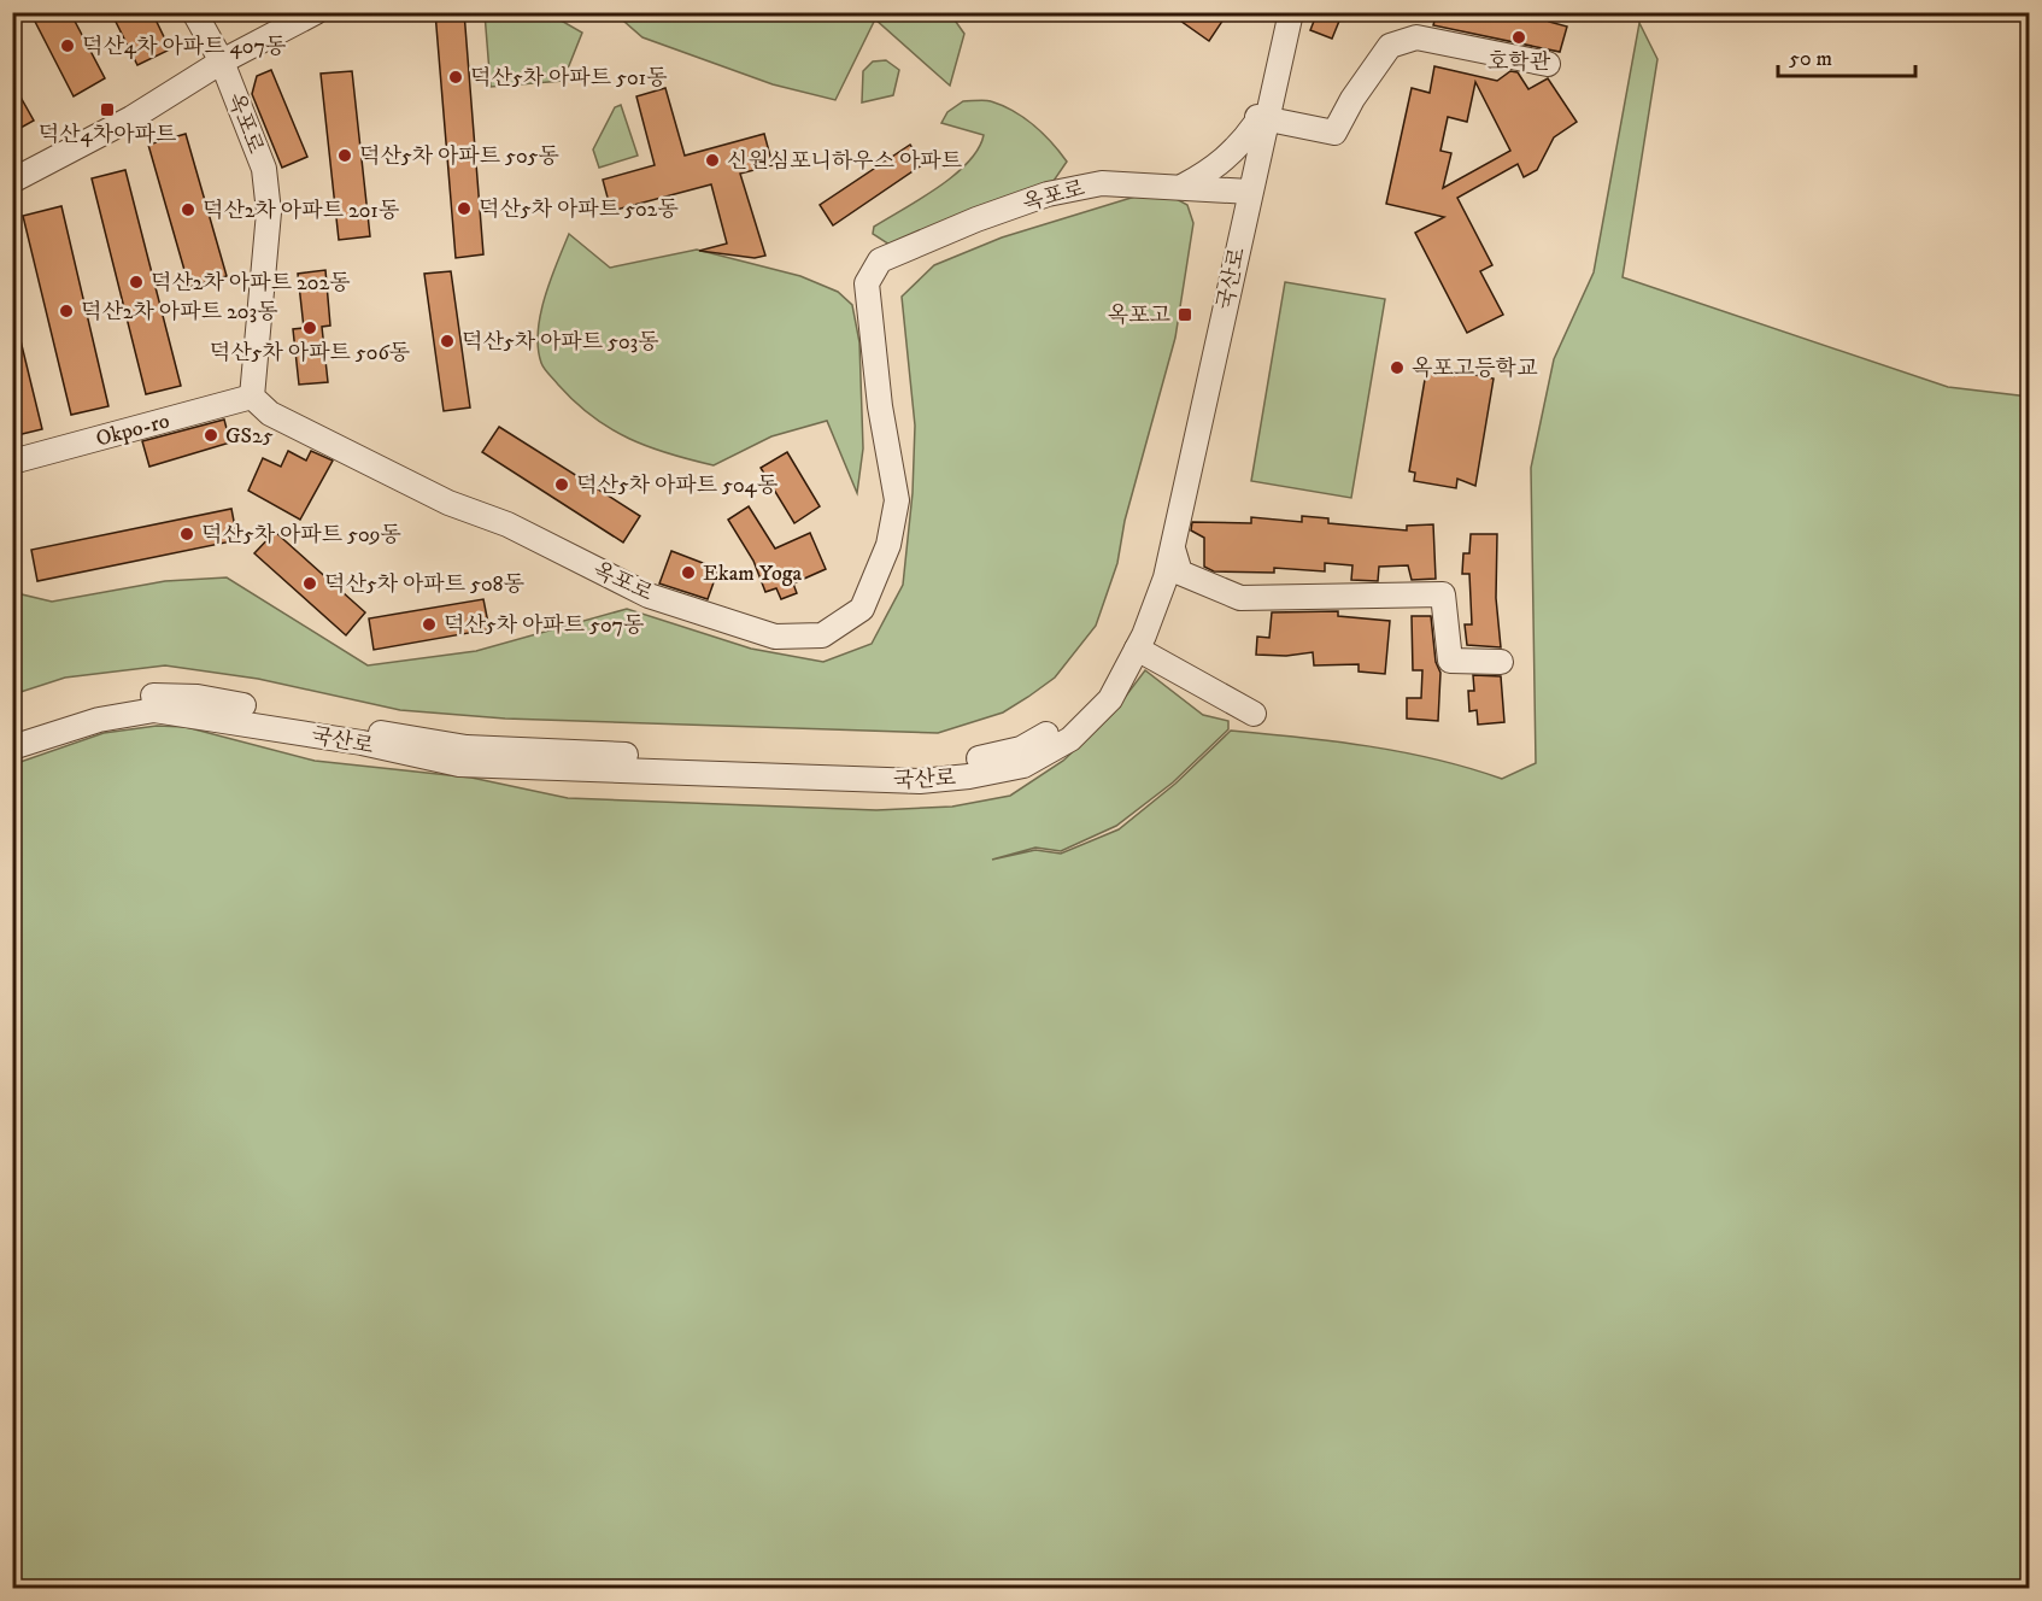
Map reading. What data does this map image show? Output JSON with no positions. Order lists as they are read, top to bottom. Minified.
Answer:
{"streets":{"street":["옥포로","국산로","Okpo-ro"]},"crossings":[["옥포로","국산로"],["옥포로","Okpo-ro"]],"places":{"other":["호학관","덕산4차 아파트 407동","덕산5차 아파트 501동","덕산5차 아파트 505동","신원심포니하우스 아파트","덕산5차 아파트 502동","덕산2차 아파트 201동","덕산2차 아파트 202동","덕산2차 아파트 203동","덕산5차 아파트 506동","덕산5차 아파트 503동","옥포고등학교","GS25","덕산5차 아파트 504동","덕산5차 아파트 509동","Ekam Yoga","덕산5차 아파트 508동","덕산5차 아파트 507동"],"transit":["덕산4차아파트","옥포고"]},"scale_bar":"50 m"}
